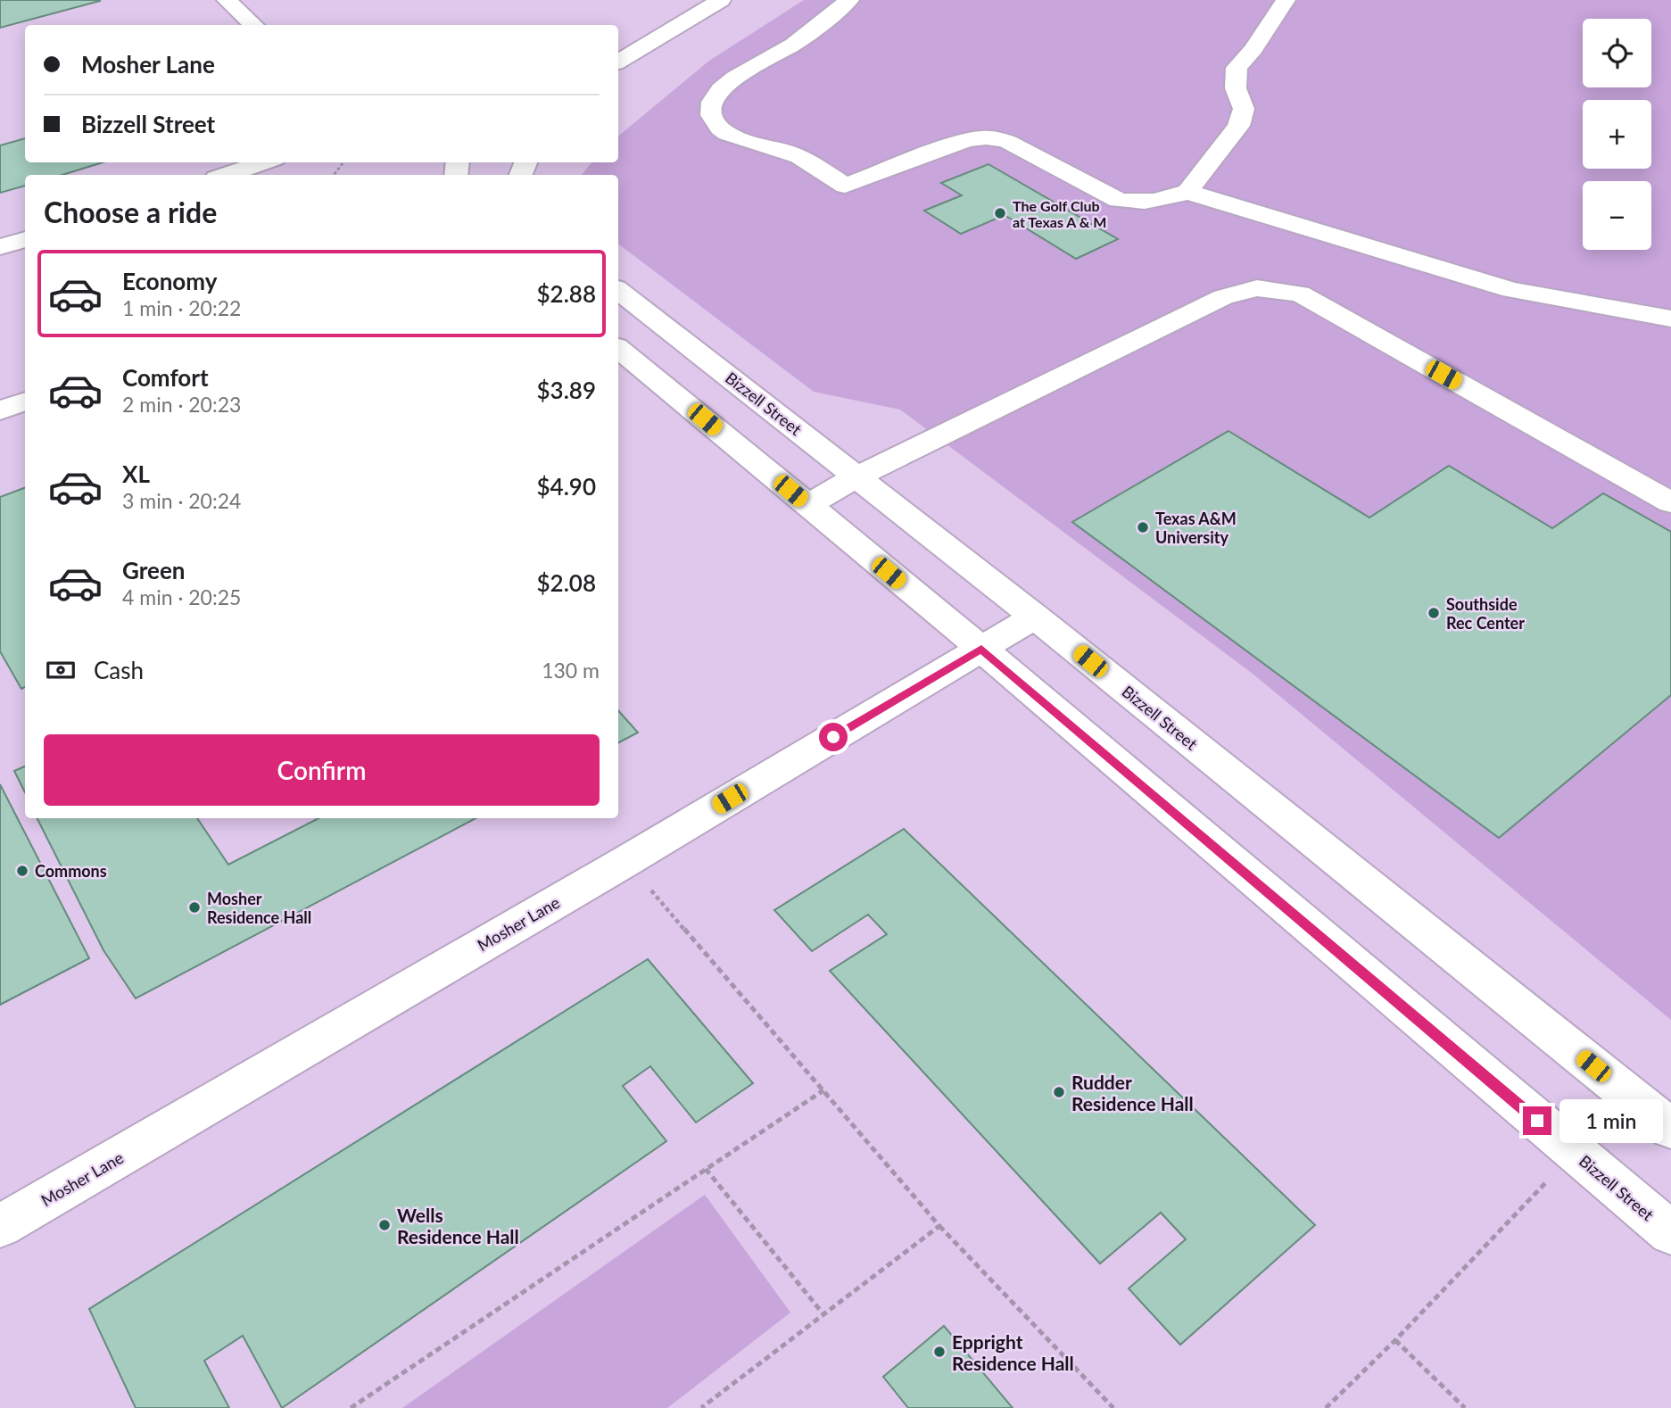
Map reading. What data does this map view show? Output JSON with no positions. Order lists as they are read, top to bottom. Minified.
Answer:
{"streets":{"street":["Bizzell Street","Mosher Lane"]},"crossings":[["Bizzell Street","Mosher Lane"]],"places":["The Golf Club at Texas A & M","Texas A&M University","Southside Rec Center","Commons","Mosher Residence Hall","Rudder Residence Hall","Wells Residence Hall","Eppright Residence Hall"],"page":{"map_buttons":["+","−"],"banner":["Mosher Lane","Bizzell Street"],"heading":"Choose a ride","list":[{"name":"Economy","note":"1 min · 20:22","value":"$2.88"},{"name":"Comfort","note":"2 min · 20:23","value":"$3.89"},{"name":"XL","note":"3 min · 20:24","value":"$4.90"},{"name":"Green","note":"4 min · 20:25","value":"$2.08"}],"pay":["Cash","130 m"],"buttons":"Confirm","bubble":"1 min"}}
